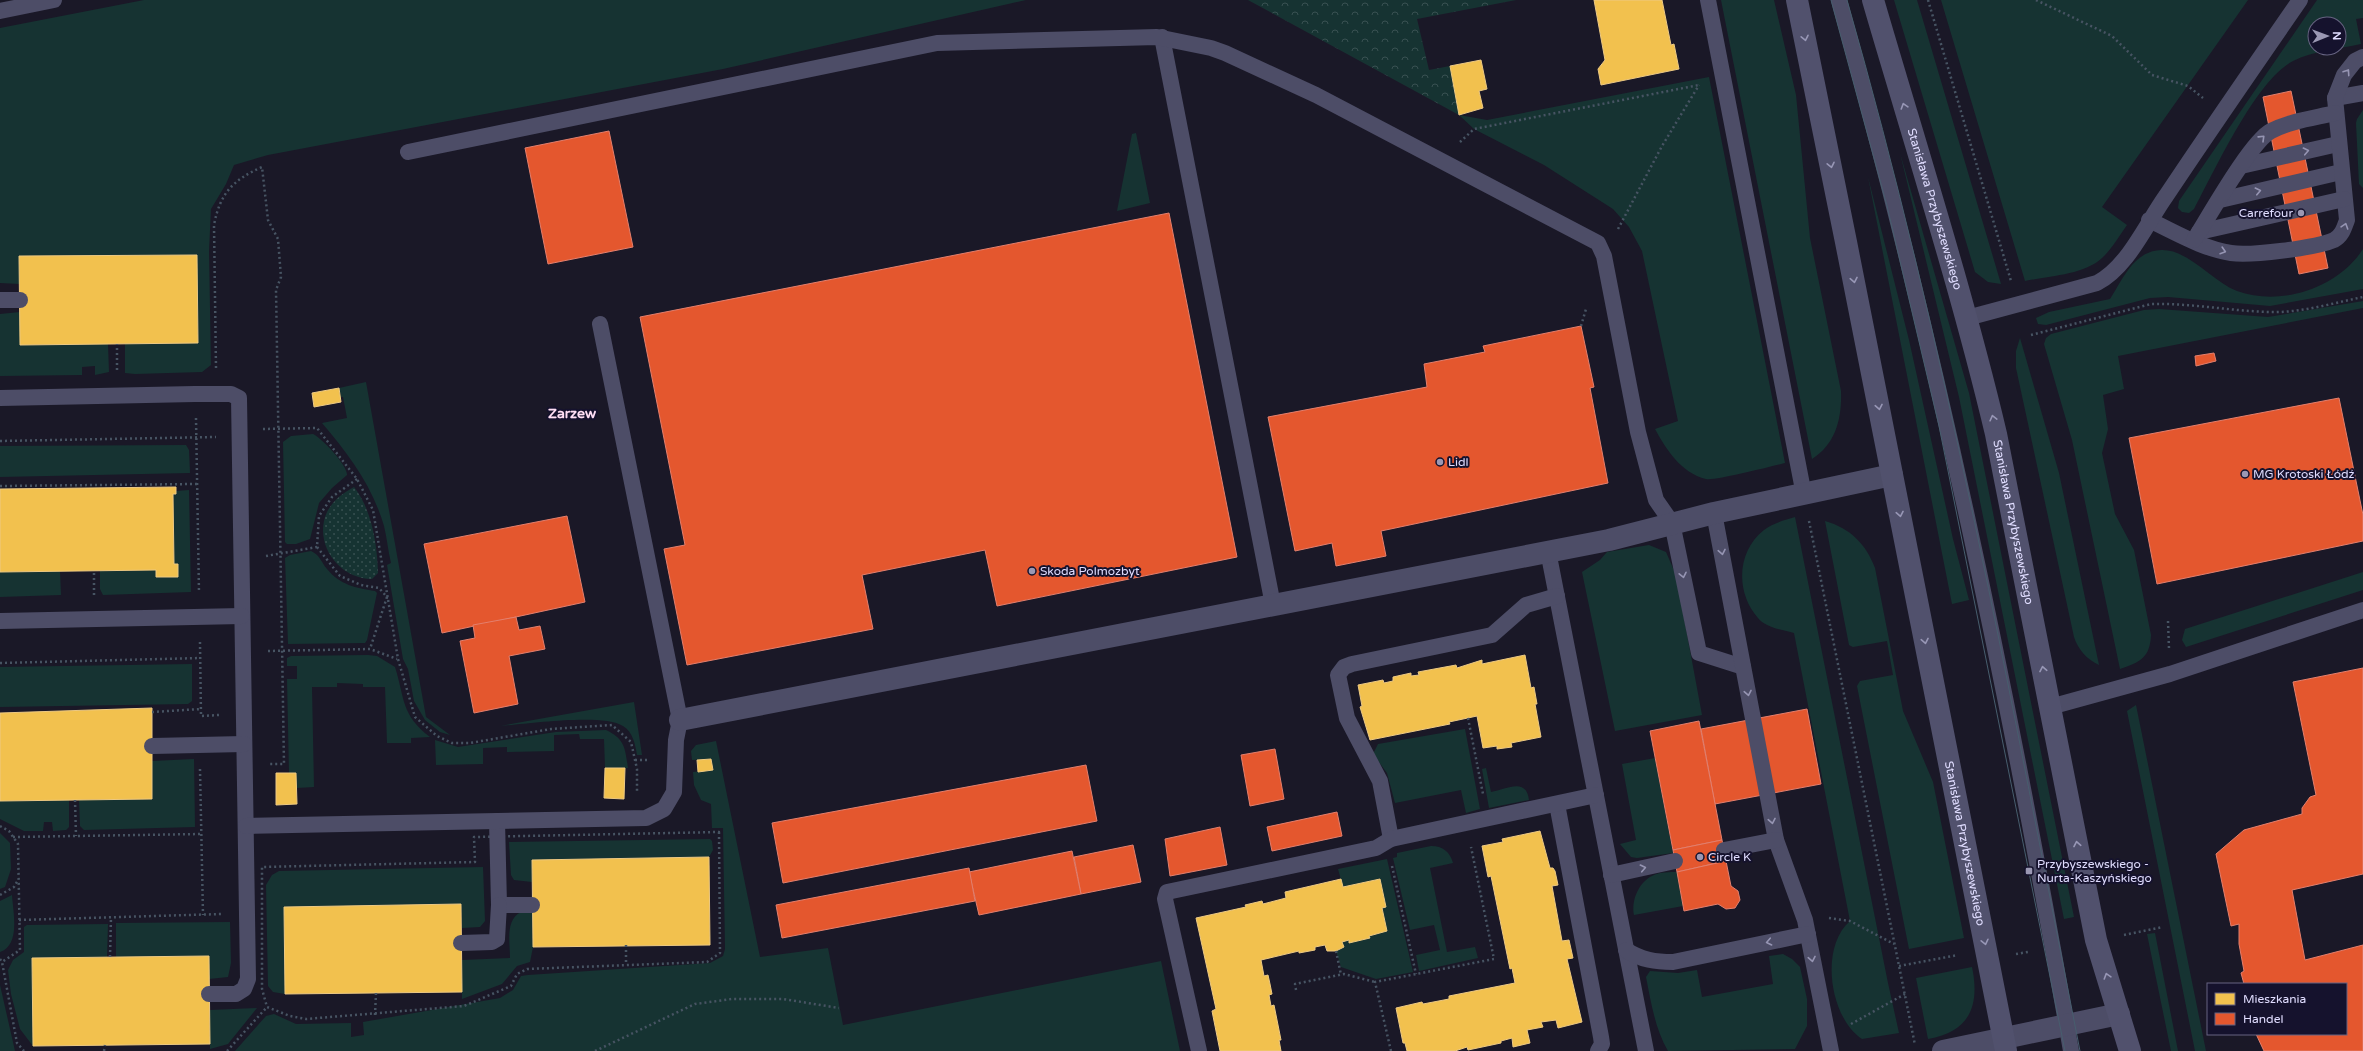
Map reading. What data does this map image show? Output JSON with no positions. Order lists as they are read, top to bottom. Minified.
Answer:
{"streets":{"main road":["Stanisława Przybyszewskiego"]},"districts":["Zarzew"],"places":{"other":["Carrefour","Lidl","MG Krotoski Łódź","Skoda Polmozbyt","Circle K"],"transit":["Przybyszewskiego - Nurta-Kaszyńskiego"]},"legend":["Mieszkania","Handel"],"north":"right"}
